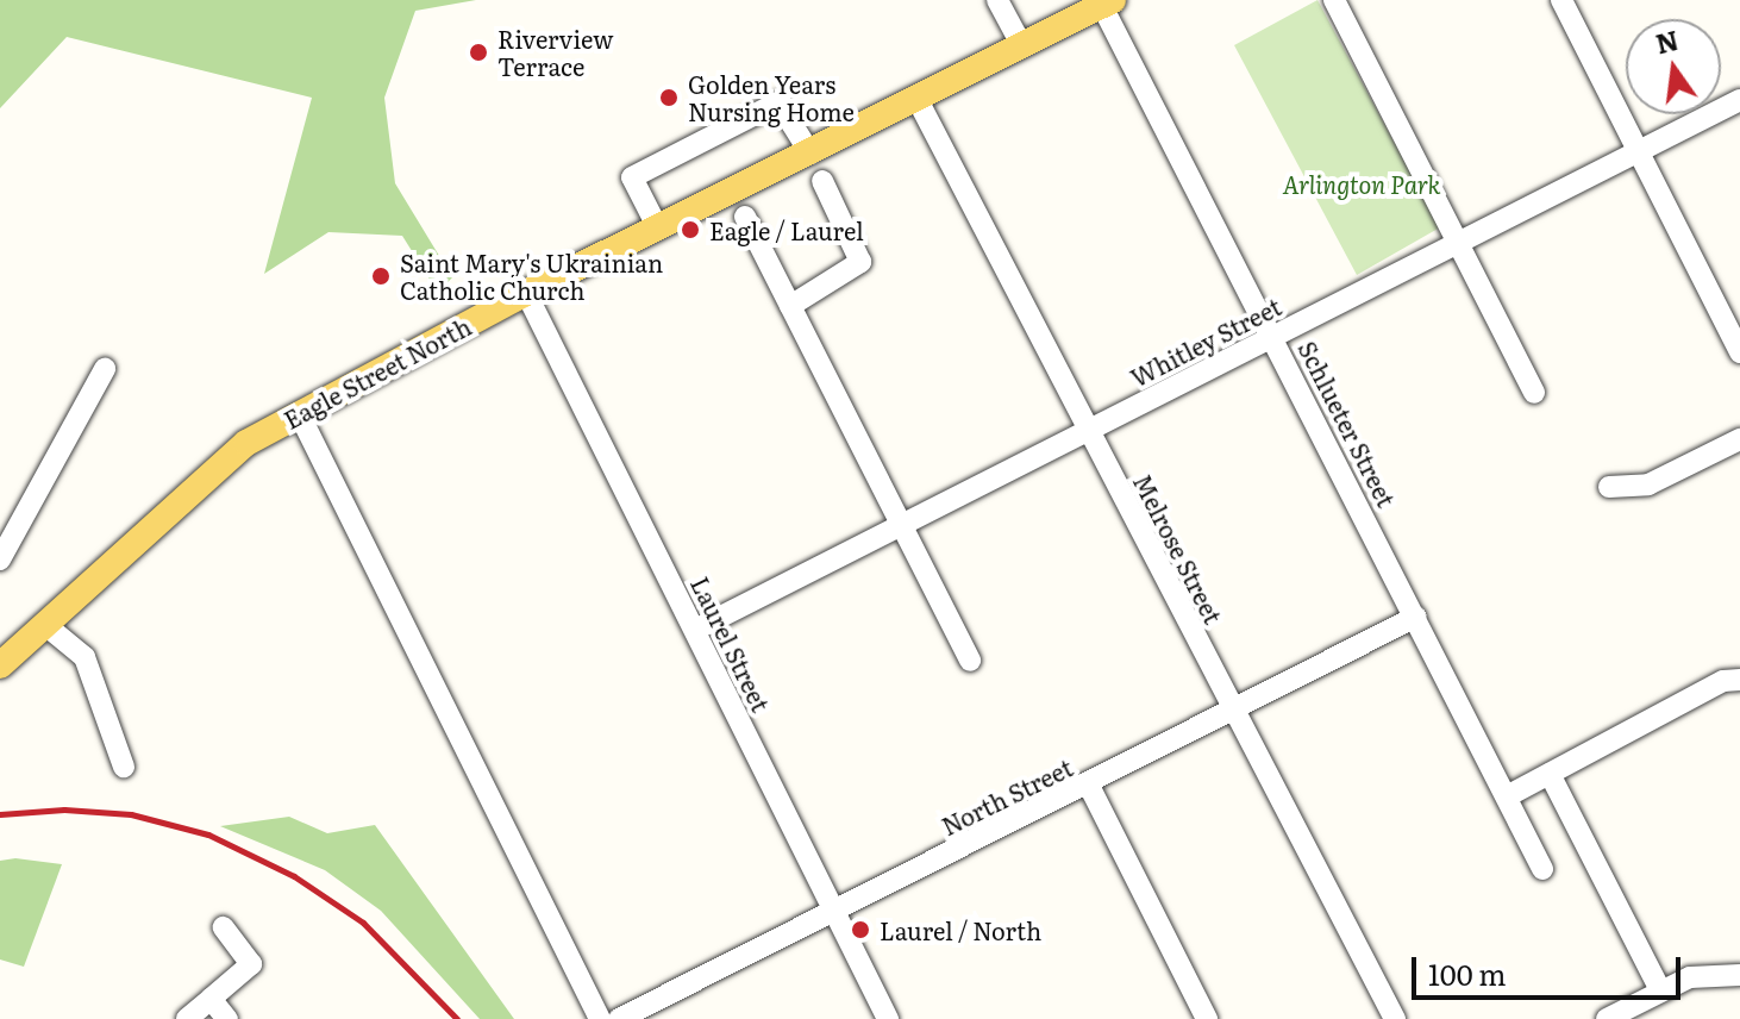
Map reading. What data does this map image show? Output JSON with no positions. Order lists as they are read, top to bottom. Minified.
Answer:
{"streets":{"main road":["Eagle Street North"],"street":["Whitley Street","Schlueter Street","Melrose Street","Laurel Street","North Street"]},"crossings":[["Whitley Street","Schlueter Street"],["Whitley Street","Melrose Street"],["Whitley Street","Laurel Street"],["Eagle Street North","Schlueter Street"],["Eagle Street North","Melrose Street"],["Eagle Street North","Laurel Street"],["Schlueter Street","North Street"],["Melrose Street","North Street"],["Laurel Street","North Street"]],"parks":["Arlington Park"],"places":["Riverview Terrace","Golden Years Nursing Home","Eagle / Laurel","Saint Mary's Ukrainian Catholic Church","Laurel / North"],"scale_bar":"100 m","north":"top"}
